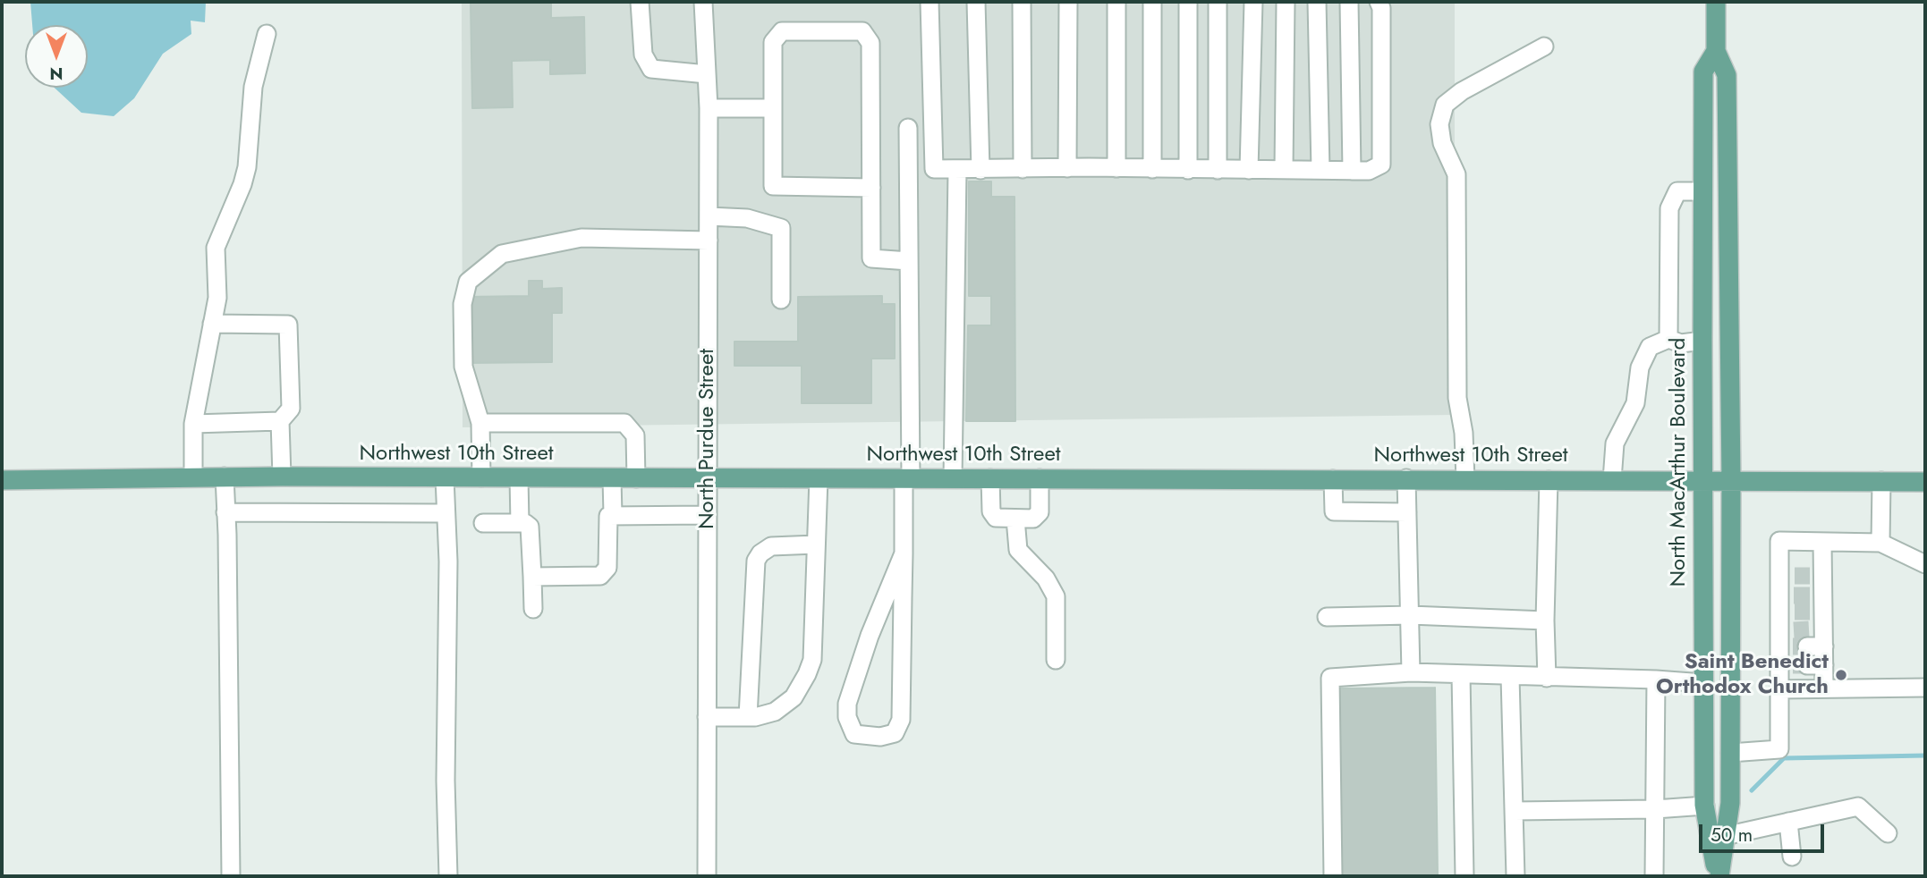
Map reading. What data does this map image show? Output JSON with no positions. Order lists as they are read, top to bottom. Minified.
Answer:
{"streets":{"main road":["Northwest 10th Street","North MacArthur Boulevard"],"street":["North Purdue Street"]},"crossings":[["North Purdue Street","Northwest 10th Street"],["Northwest 10th Street","North MacArthur Boulevard"]],"places":["Saint Benedict Orthodox Church"],"scale_bar":"50 m","north":"bottom"}
